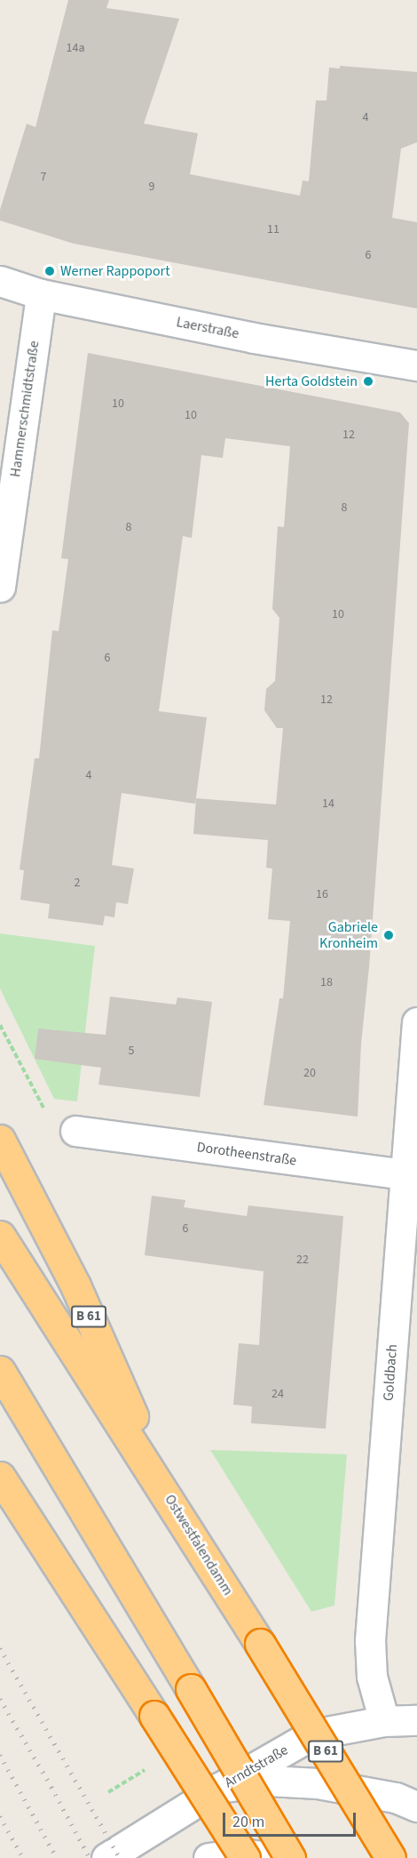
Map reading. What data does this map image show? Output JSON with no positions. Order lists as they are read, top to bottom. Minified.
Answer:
{"streets":{"highway":["B 61","Ostwestfalendamm"],"street":["Laerstraße","Hammerschmidtstraße","Dorotheenstraße","Goldbach","Arndtstraße"]},"crossings":[["Laerstraße","Hammerschmidtstraße"],["Dorotheenstraße","Goldbach"],["B 61","Ostwestfalendamm"],["Goldbach","Arndtstraße"]],"places":["Werner Rappoport","Herta Goldstein","Gabriele Kronheim"],"house_numbers":["14a","4","7","9","11","6","10","10","12","8","8","10","6","12","4","14","2","16","18","5","20","6","22","24"],"scale_bar":"20 m"}
